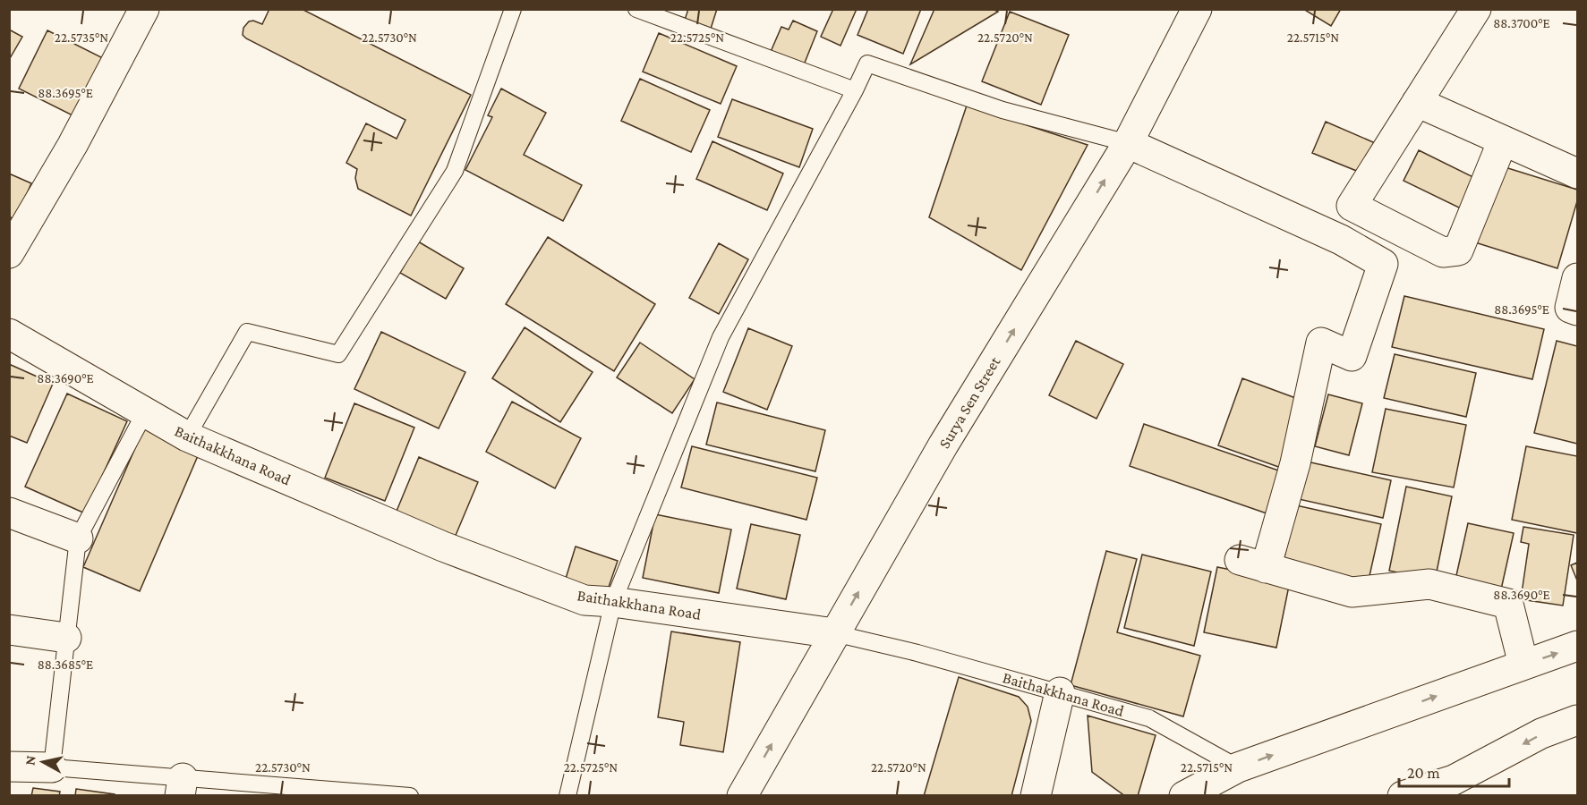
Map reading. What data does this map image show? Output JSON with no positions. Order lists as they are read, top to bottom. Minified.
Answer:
{"streets":{"street":["Surya Sen Street","Baithakkhana Road"]},"crossings":[["Surya Sen Street","Baithakkhana Road"]],"one_way":["Surya Sen Street"],"scale_bar":"20 m","north":"left","coordinates":["88.3700°E","22.5735°N","22.5730°N","22.5725°N","22.5720°N","22.5715°N","88.3695°E","88.3690°E","88.3685°E"]}
